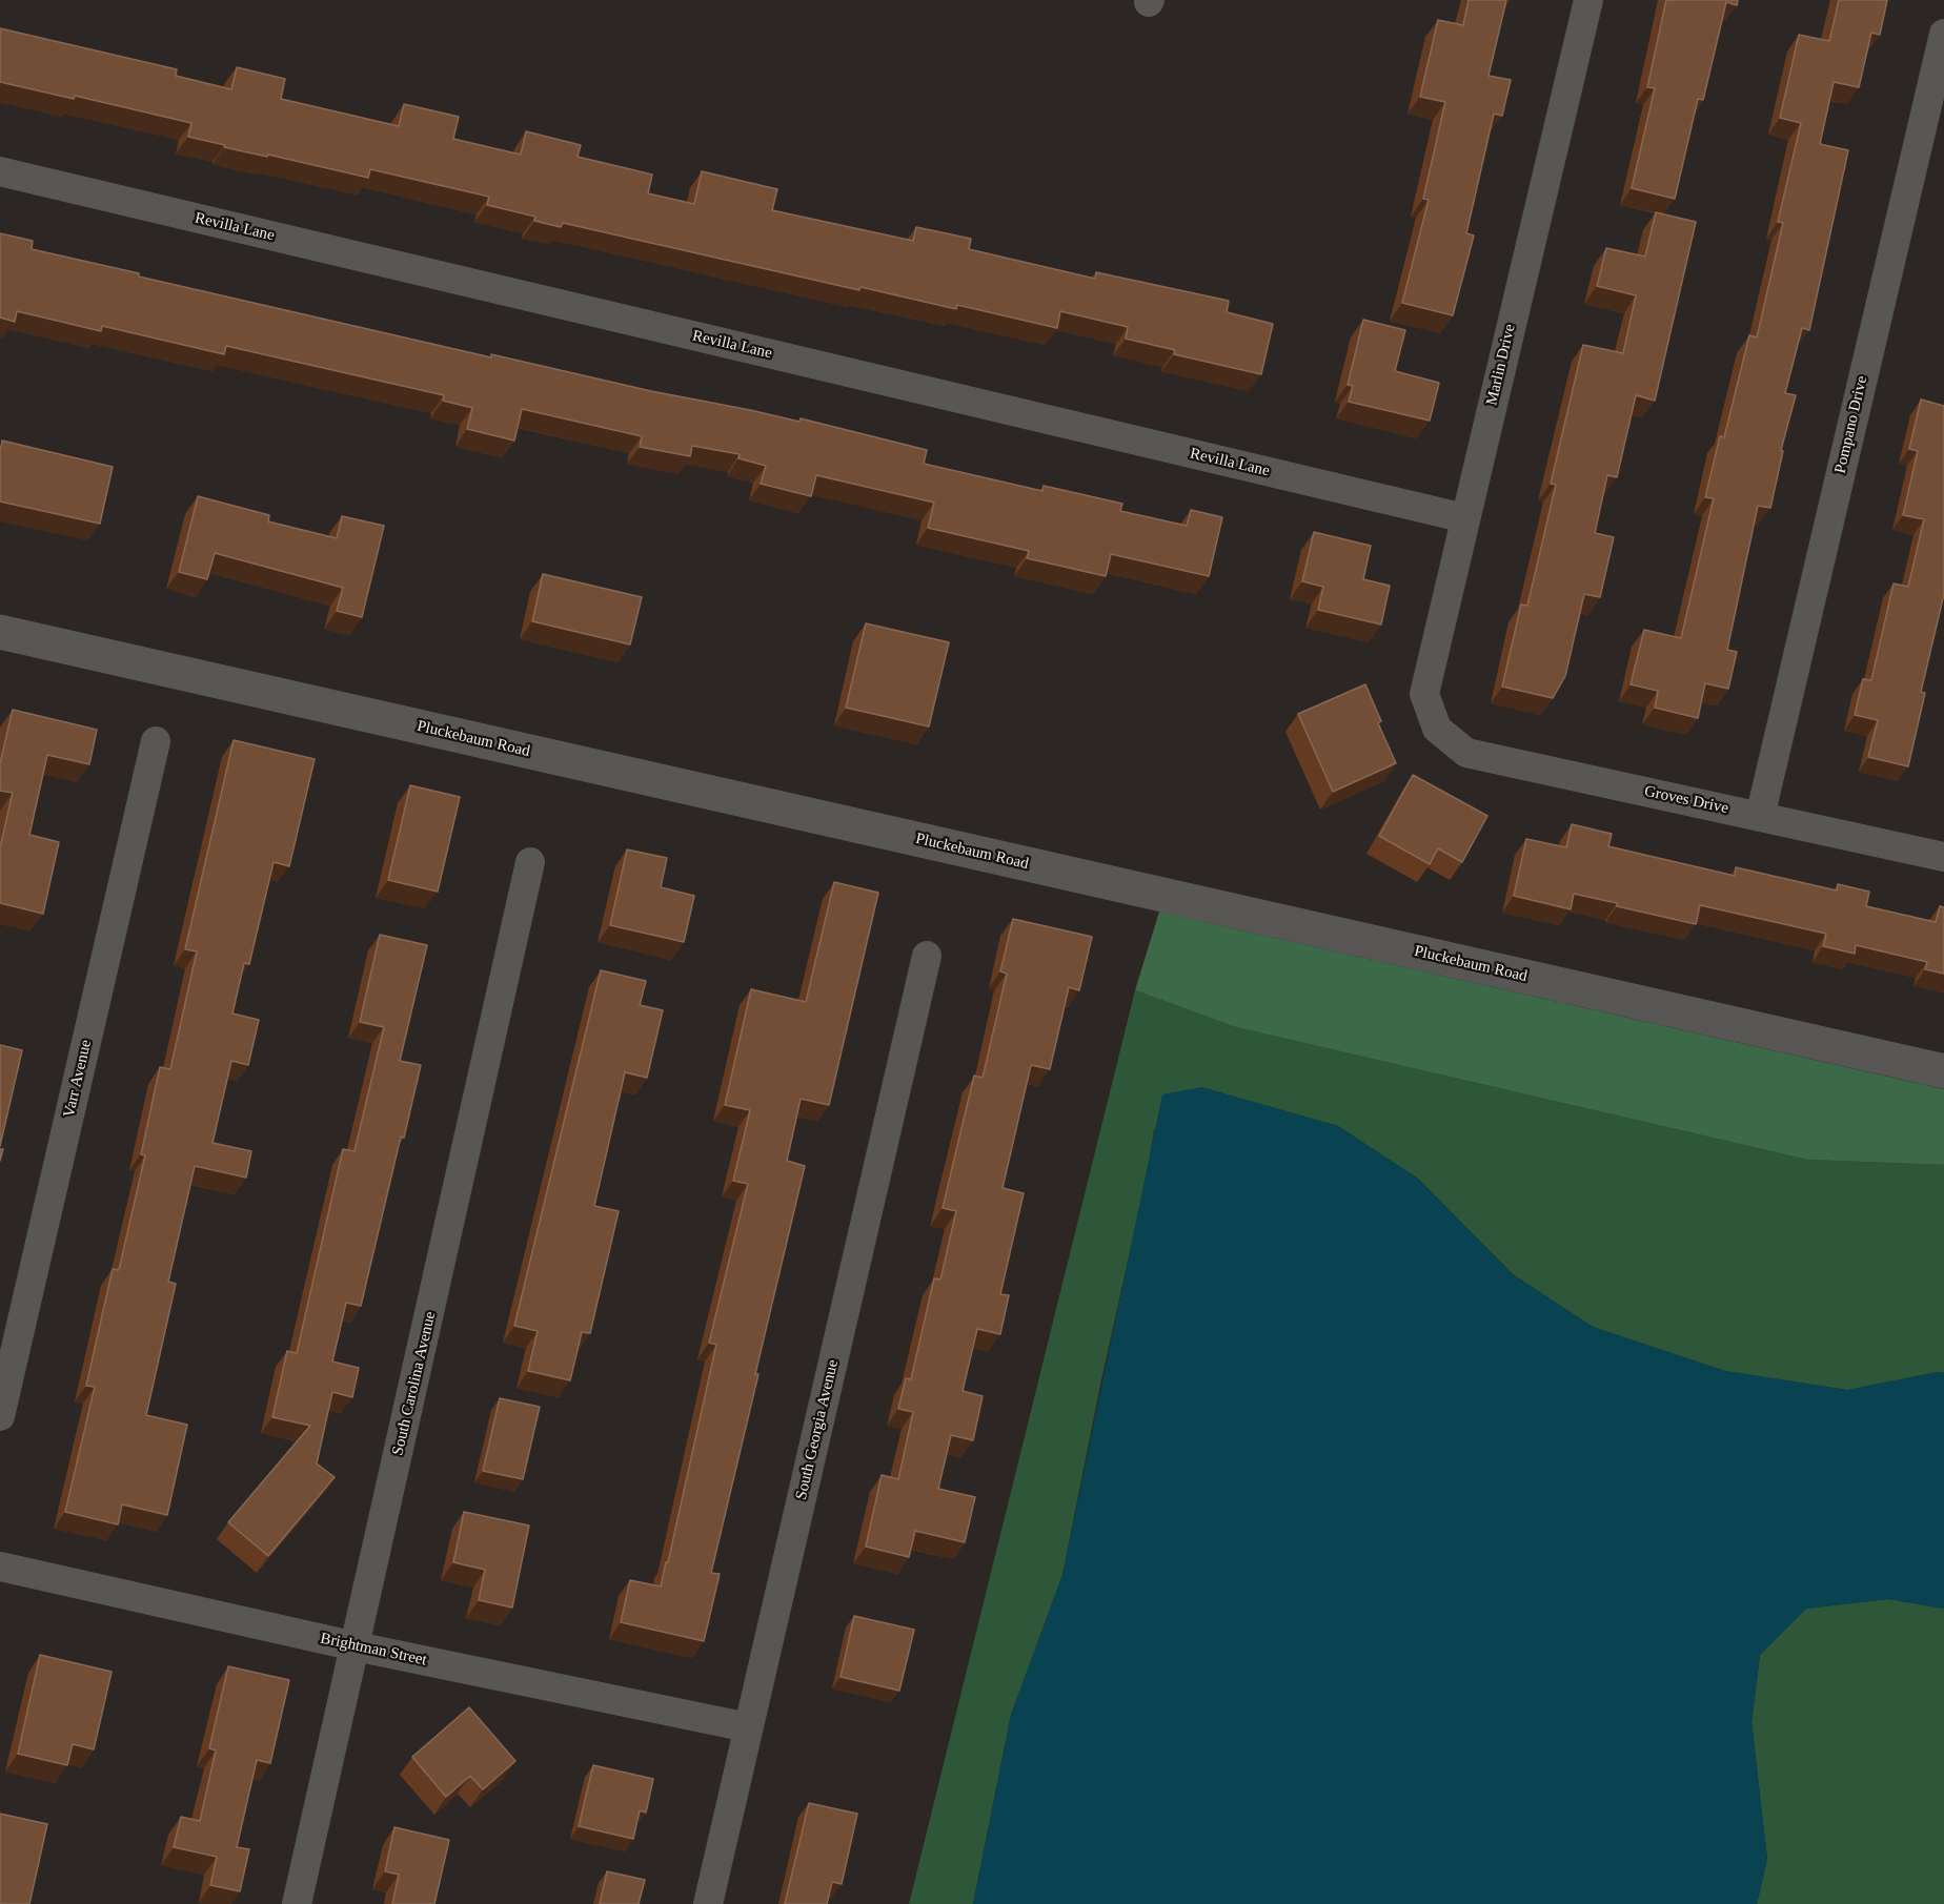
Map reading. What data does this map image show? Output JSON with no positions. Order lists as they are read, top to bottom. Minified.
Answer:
{"streets":{"street":["Revilla Lane","Marlin Drive","Pompano Drive","Pluckebaum Road","Groves Drive","Varr Avenue","South Carolina Avenue","South Georgia Avenue","Brightman Street"]},"crossings":[["Revilla Lane","Marlin Drive"],["Marlin Drive","Groves Drive"],["Pompano Drive","Groves Drive"],["South Carolina Avenue","Brightman Street"],["South Georgia Avenue","Brightman Street"]]}
